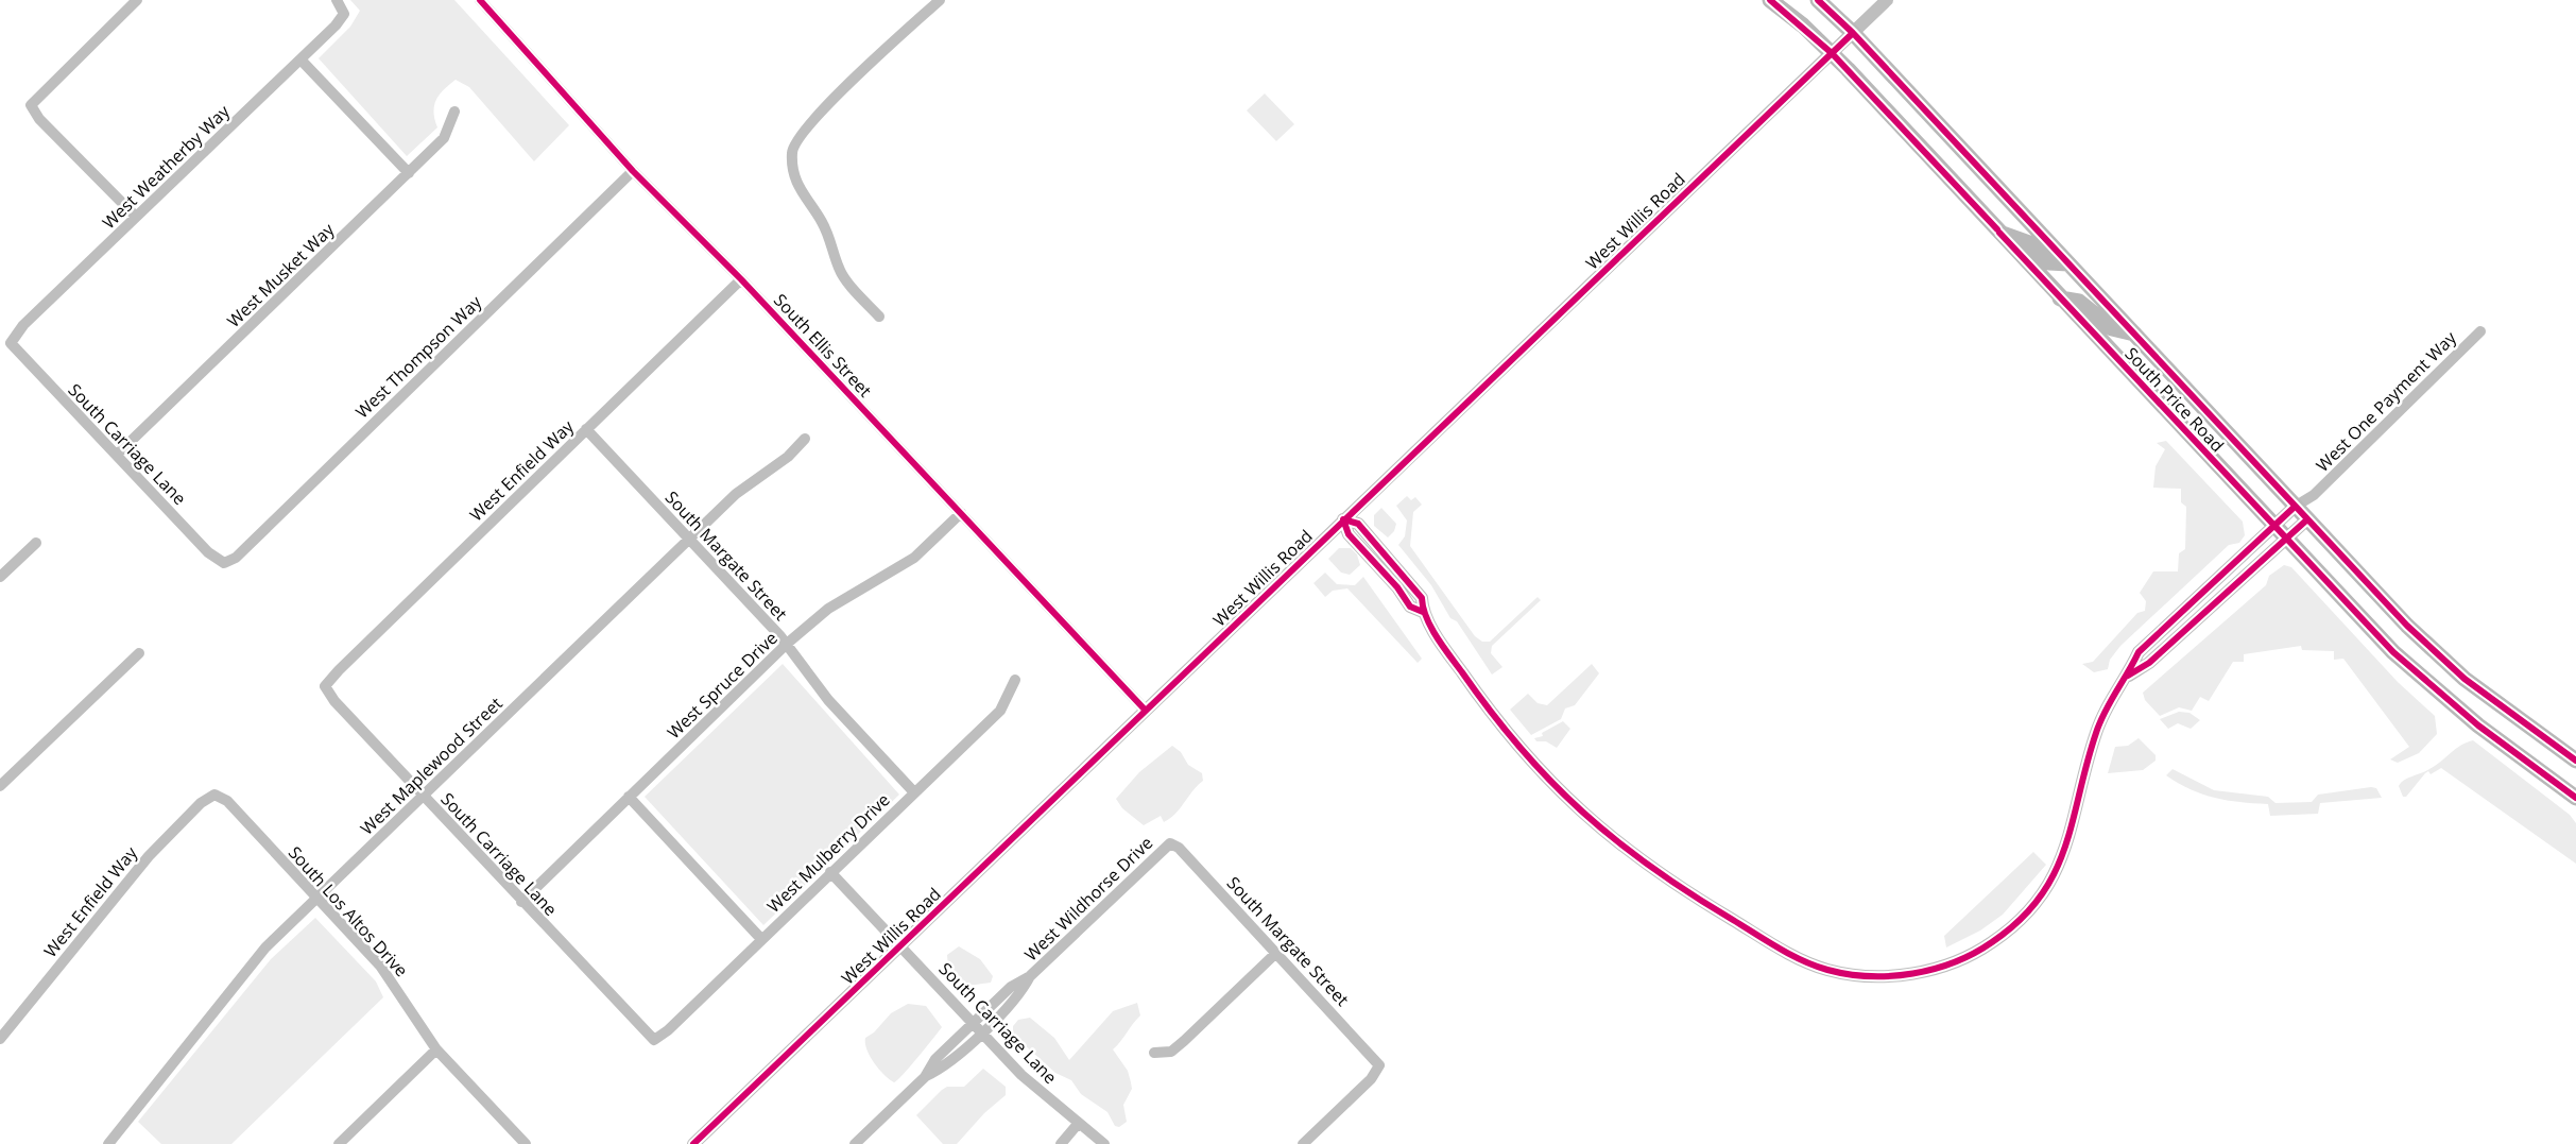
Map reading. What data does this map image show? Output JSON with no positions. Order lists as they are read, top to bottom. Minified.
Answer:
{"streets":{"main road":["South Price Road"],"street":["West Weatherby Way","West Willis Road","West Musket Way","South Ellis Street","West Thompson Way","West One Payment Way","South Carriage Lane","West Enfield Way","South Margate Street","West Spruce Drive","West Maplewood Street","West Mulberry Drive","West Wildhorse Drive","South Los Altos Drive"]},"crossings":[["West Weatherby Way","South Carriage Lane"],["West Willis Road","South Ellis Street"],["West Willis Road","South Price Road"],["West Willis Road","South Carriage Lane"],["West Musket Way","South Carriage Lane"],["South Ellis Street","West Thompson Way"],["South Ellis Street","West Enfield Way"],["South Ellis Street","West Spruce Drive"],["West Thompson Way","South Carriage Lane"],["South Price Road","West One Payment Way"],["South Carriage Lane","West Enfield Way"],["South Carriage Lane","West Spruce Drive"],["South Carriage Lane","West Maplewood Street"],["South Carriage Lane","West Mulberry Drive"],["South Carriage Lane","West Wildhorse Drive"],["West Enfield Way","South Margate Street"],["West Enfield Way","South Los Altos Drive"],["South Margate Street","West Spruce Drive"],["South Margate Street","West Maplewood Street"],["South Margate Street","West Mulberry Drive"],["South Margate Street","West Wildhorse Drive"],["West Maplewood Street","South Los Altos Drive"]]}
